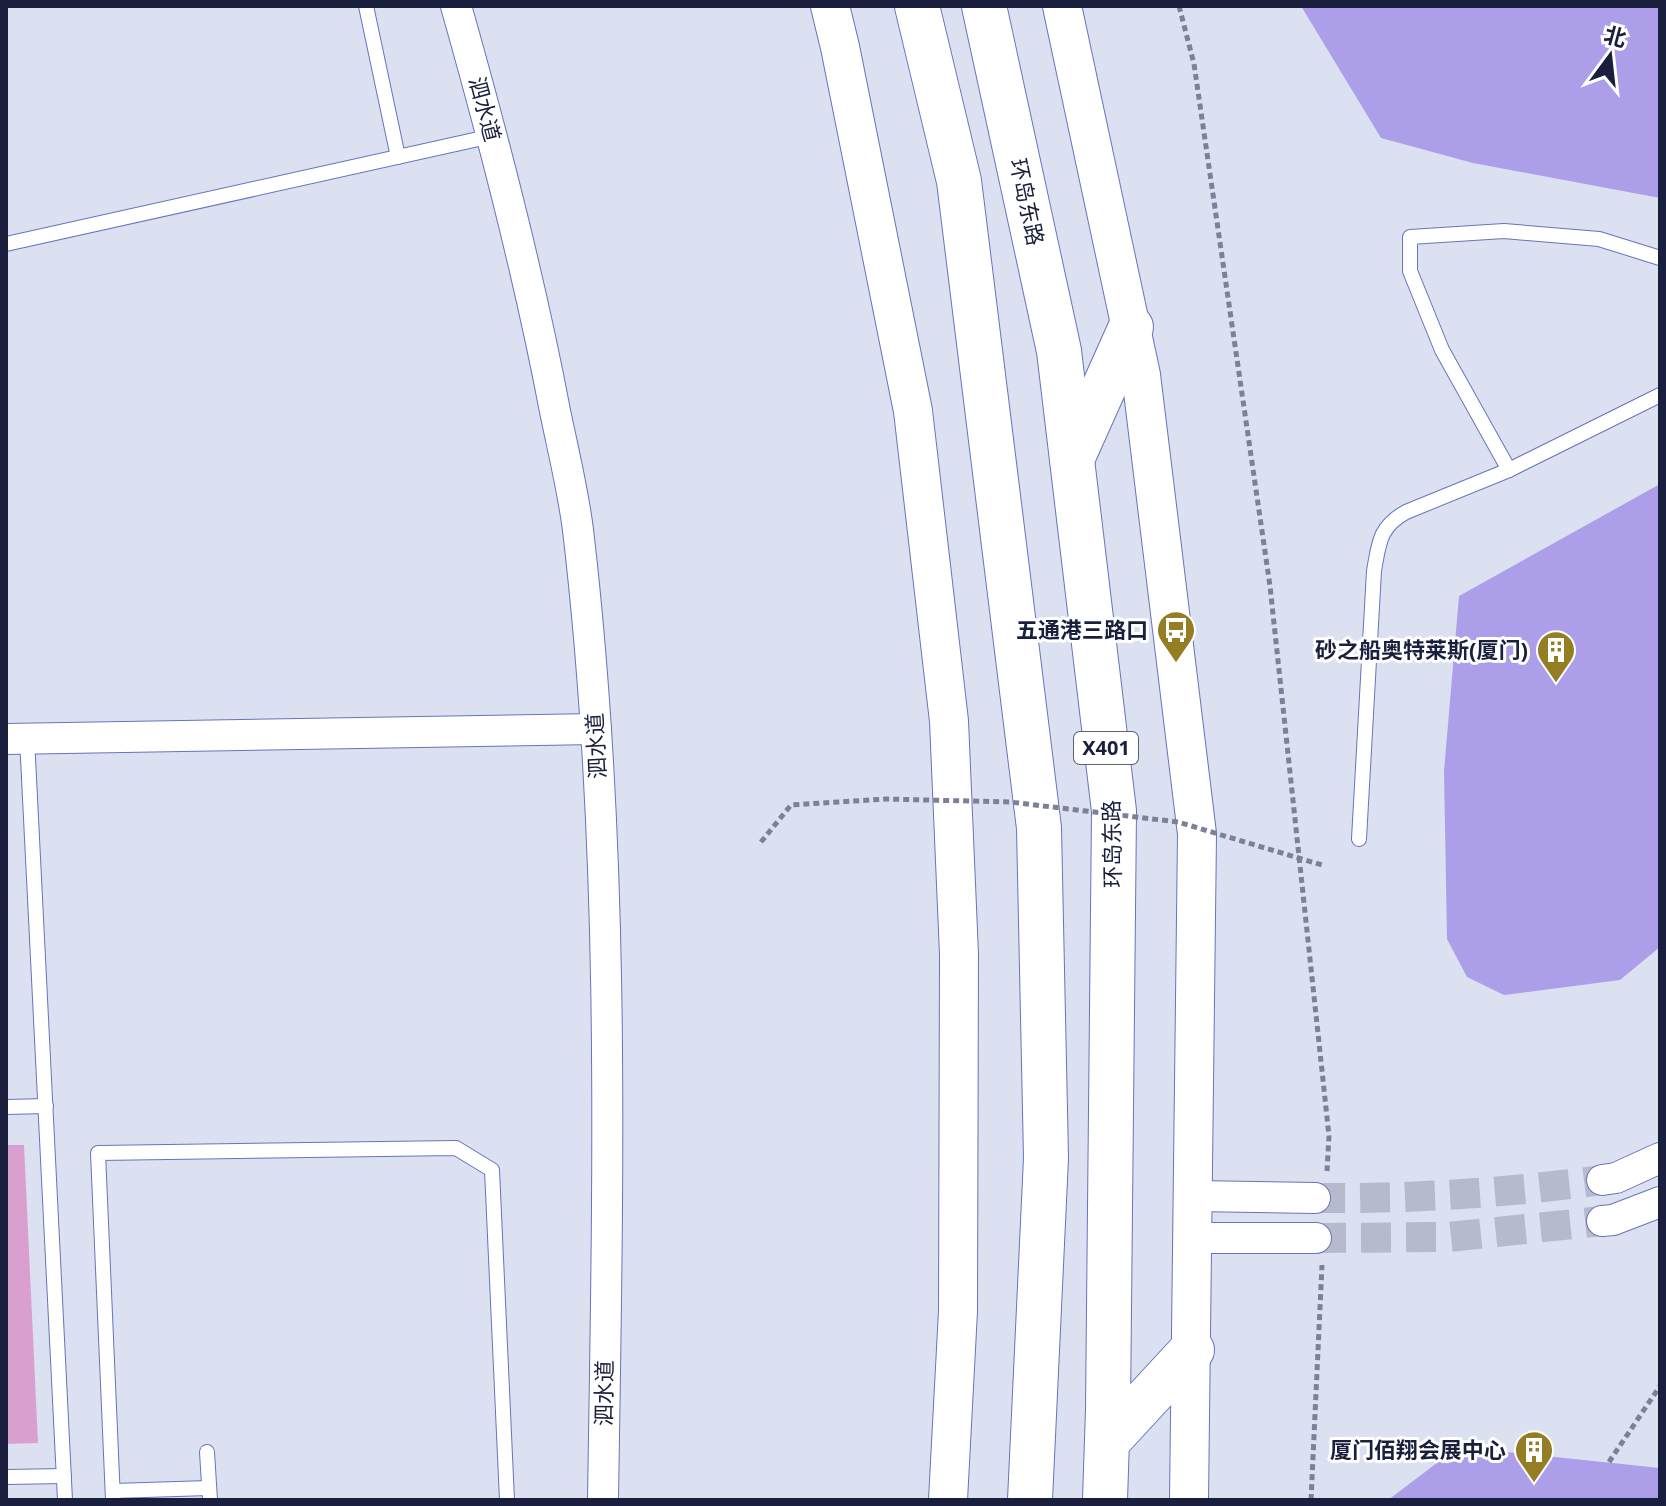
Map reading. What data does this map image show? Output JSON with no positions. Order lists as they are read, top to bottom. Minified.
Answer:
{"streets":{"main road":["环岛东路","X401"],"street":["泗水道"]},"places":{"bus stop":["五通港三路口"],"building":["砂之船奥特莱斯(厦门)","厦门佰翔会展中心"]},"north":"top"}
